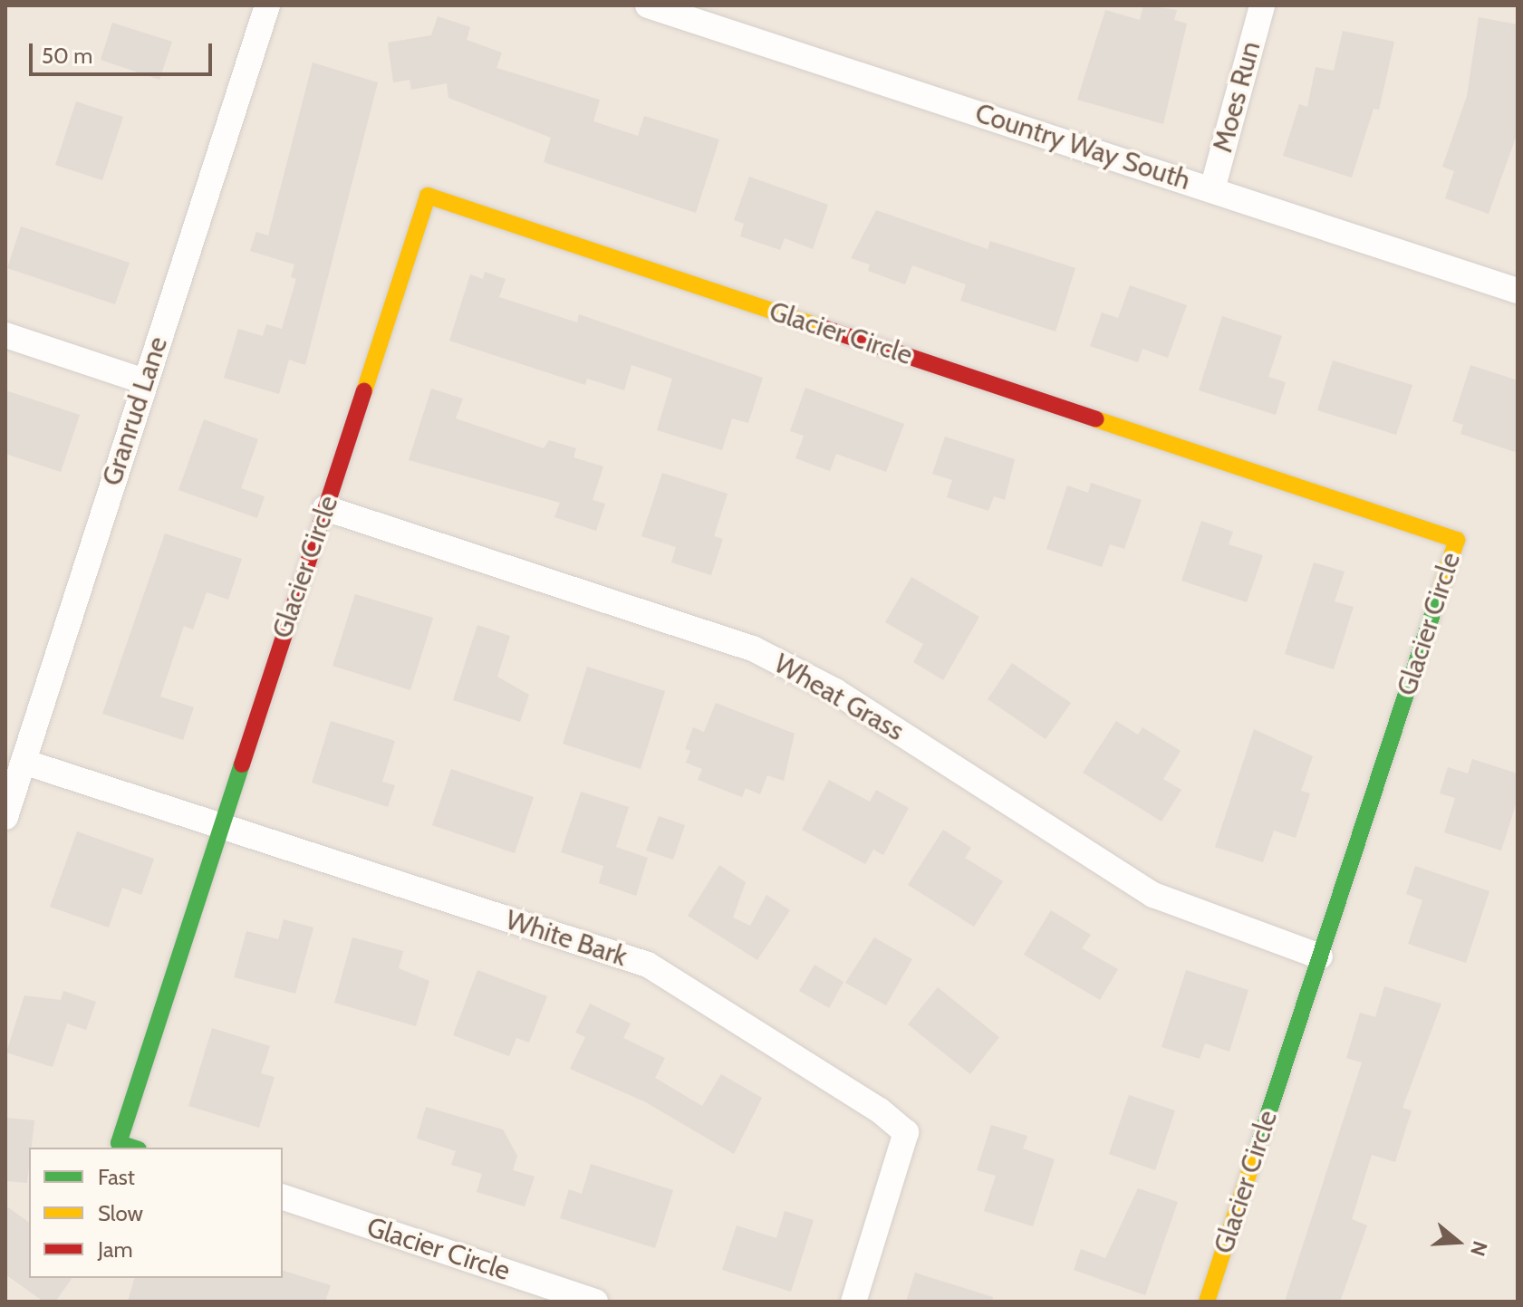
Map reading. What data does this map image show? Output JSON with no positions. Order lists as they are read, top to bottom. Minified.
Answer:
{"streets":{"street":["Moes Run","Country Way South","Glacier Circle","Granrud Lane","Wheat Grass","White Bark"]},"crossings":[["Moes Run","Country Way South"],["Glacier Circle","Wheat Grass"],["Glacier Circle","White Bark"],["Granrud Lane","White Bark"]],"legend":["Fast","Slow","Jam"],"scale_bar":"50 m","north":"right"}
